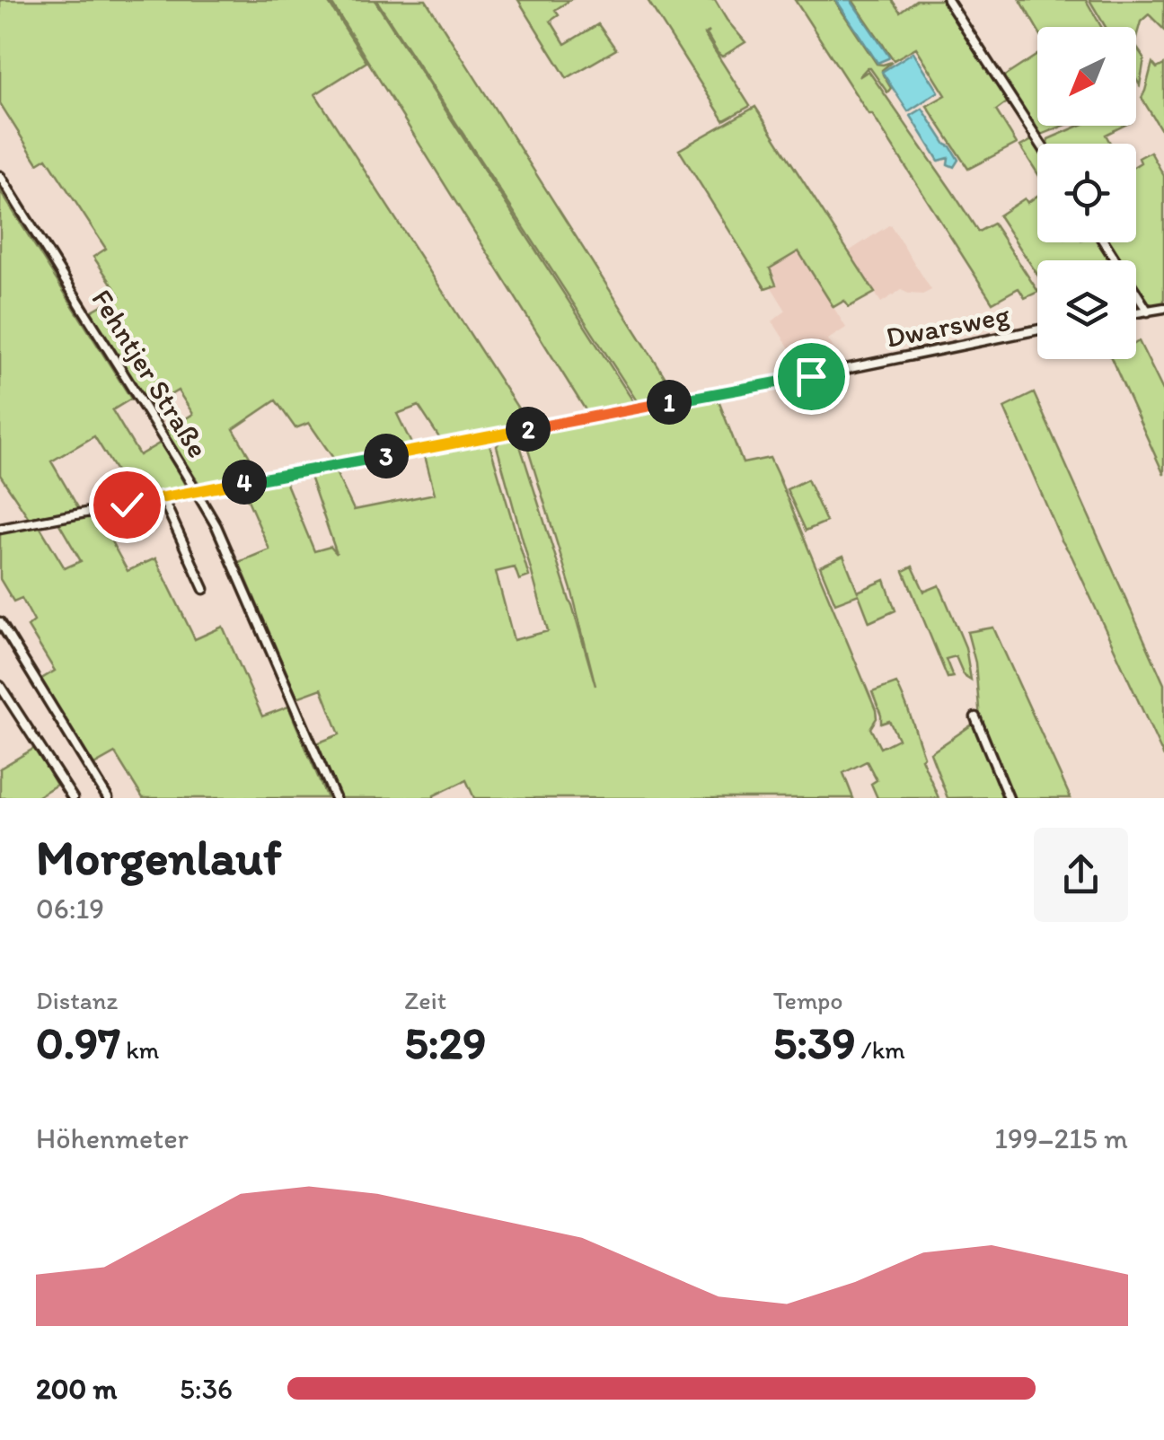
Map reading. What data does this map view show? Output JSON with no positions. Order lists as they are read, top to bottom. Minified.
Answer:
{"streets":{"street":["Dwarsweg","Fehntjer Straße"]},"crossings":[["Dwarsweg","Fehntjer Straße"]],"north":"bottom left","page":{"pins":["1","2","3","4"],"heading":["Morgenlauf","06:19"],"stats":[["Distanz","0.97 km"],["Zeit","5:29"],["Tempo","5:39 /km"]],"chart":["Höhenmeter","199–215 m"],"list":[{"name":"200 m","note":"5:36"}]}}
